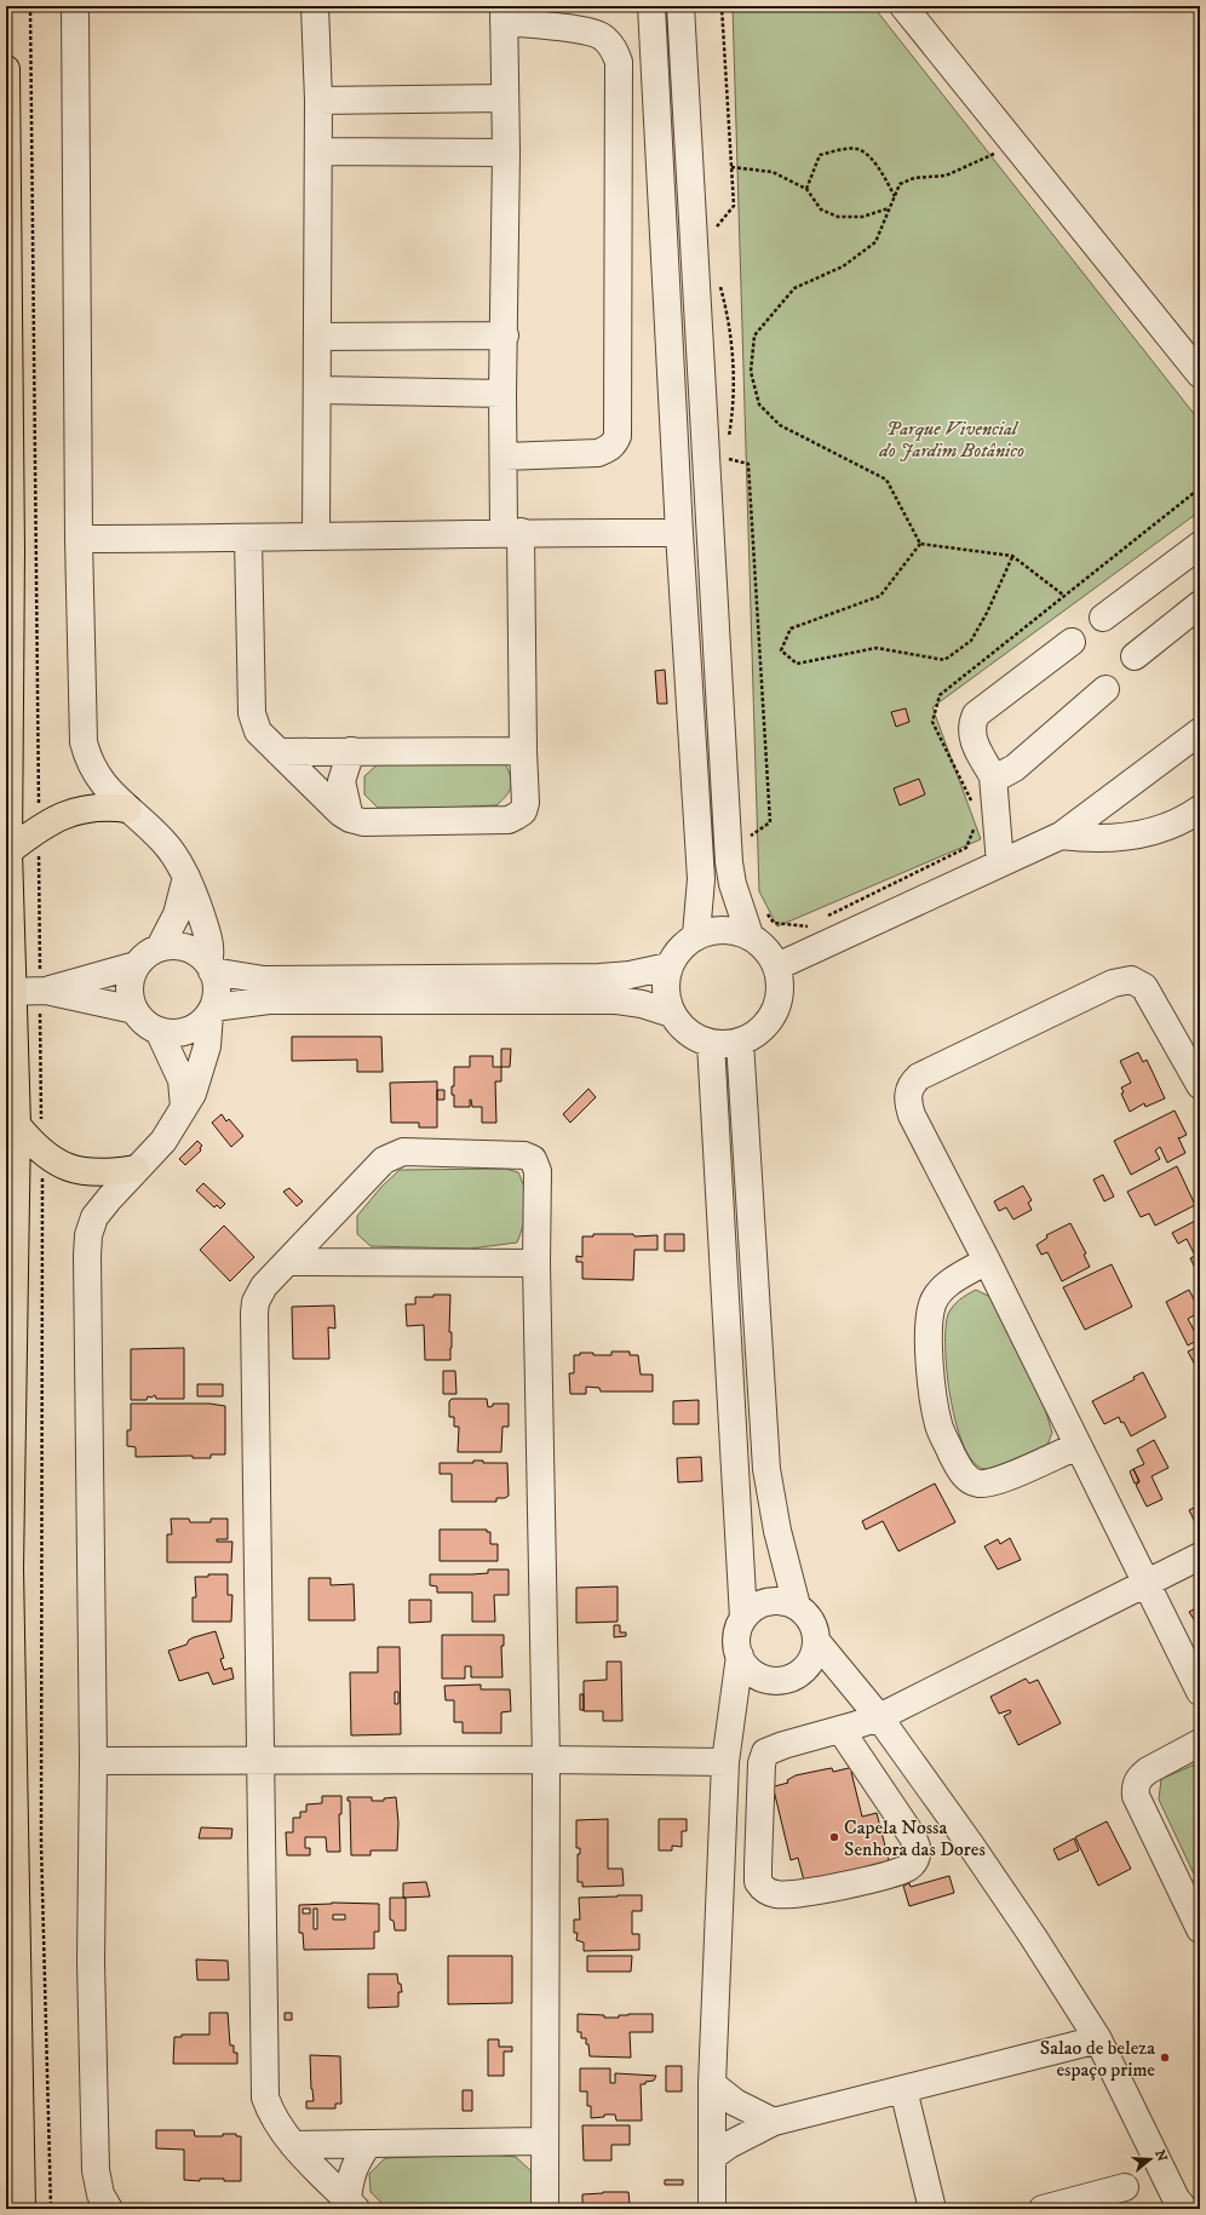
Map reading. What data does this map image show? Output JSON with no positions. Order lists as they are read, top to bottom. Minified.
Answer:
{"parks":["Parque Vivencial do Jardim Botânico"],"places":["Capela Nossa Senhora das Dores","Salao de beleza espaço prime"],"north":"right"}
